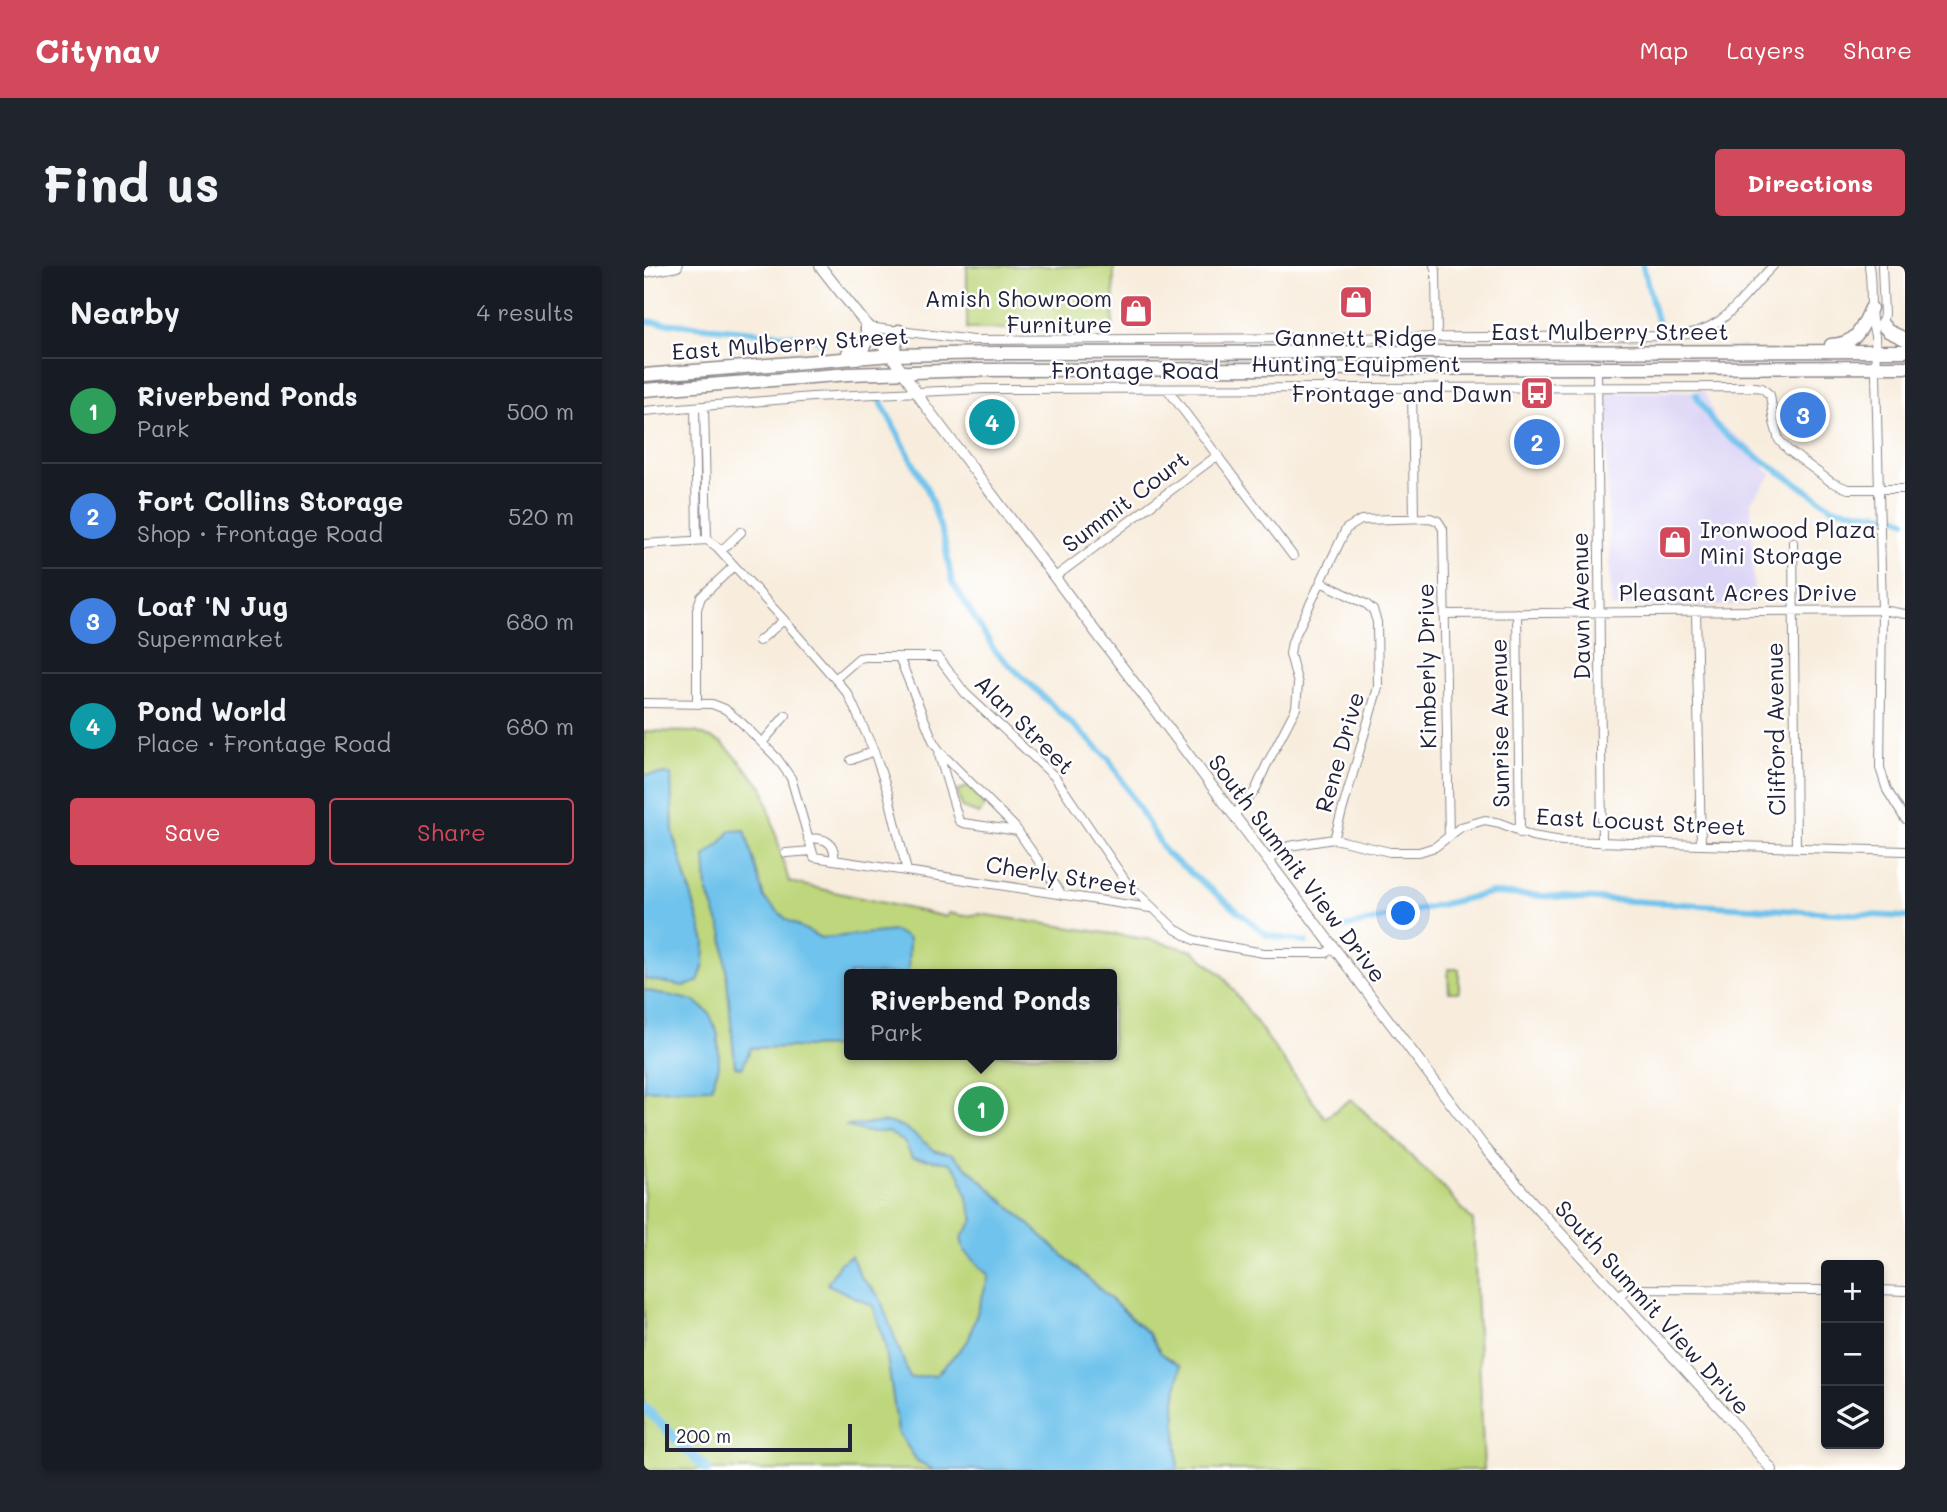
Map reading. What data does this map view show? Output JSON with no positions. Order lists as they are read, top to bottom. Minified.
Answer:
{"streets":{"highway":["East Mulberry Street"],"street":["Frontage Road","Summit Court","Pleasant Acres Drive","Dawn Avenue","Kimberly Drive","Sunrise Avenue","Alan Street","Clifford Avenue","Rene Drive","East Locust Street","South Summit View Drive","Cherly Street"]},"crossings":[["East Mulberry Street","Dawn Avenue"],["East Mulberry Street","South Summit View Drive"],["Frontage Road","Dawn Avenue"],["Frontage Road","South Summit View Drive"],["Summit Court","South Summit View Drive"],["Pleasant Acres Drive","Dawn Avenue"],["Pleasant Acres Drive","Kimberly Drive"],["Pleasant Acres Drive","Sunrise Avenue"],["Pleasant Acres Drive","Clifford Avenue"],["Dawn Avenue","East Locust Street"],["Kimberly Drive","East Locust Street"],["Sunrise Avenue","East Locust Street"],["Alan Street","Cherly Street"],["Clifford Avenue","East Locust Street"],["Rene Drive","East Locust Street"],["East Locust Street","South Summit View Drive"],["South Summit View Drive","Cherly Street"]],"places":{"shop":["Gannett Ridge Hunting Equipment","Amish Showroom Furniture","Ironwood Plaza Mini Storage"],"bus stop":["Frontage and Dawn"]},"scale_bar":"200 m","page":{"header":"Citynav","nav":["Map","Layers","Share"],"buttons":["Directions",["Save","Share"]],"title":"Find us","heading":["Nearby","4 results"],"list":[{"mark":"1","name":"Riverbend Ponds","note":"Park","value":"500 m"},{"mark":"2","name":"Fort Collins Storage","note":"Shop · Frontage Road","value":"520 m"},{"mark":"3","name":"Loaf 'N Jug","note":"Supermarket","value":"680 m"},{"mark":"4","name":"Pond World","note":"Place · Frontage Road","value":"680 m"}],"pins":["3","4","2","1"],"popup":["Riverbend Ponds","Park"],"map_buttons":["+","−"],"scale":"200 m"}}
